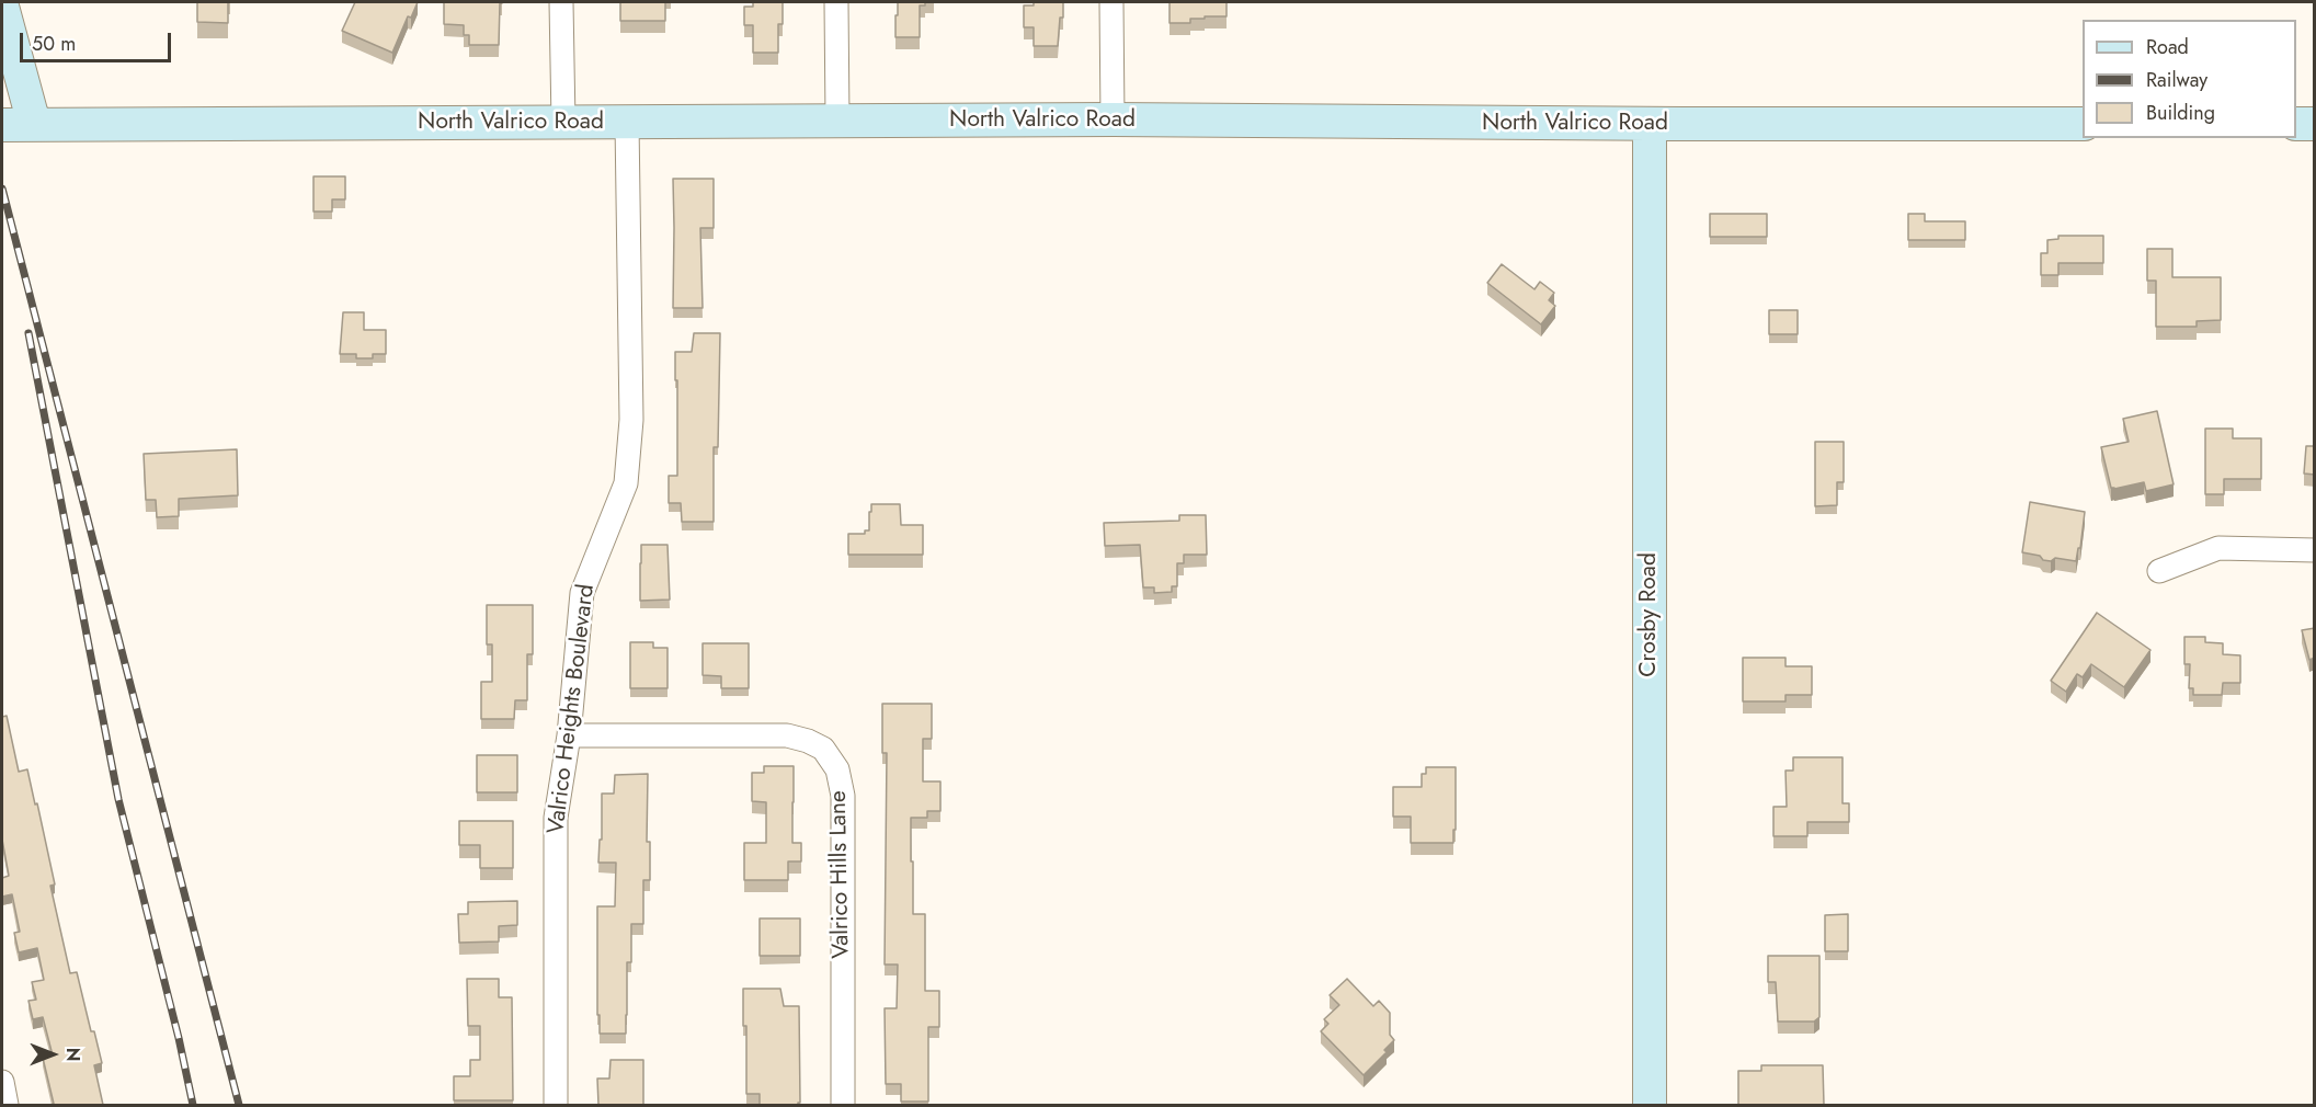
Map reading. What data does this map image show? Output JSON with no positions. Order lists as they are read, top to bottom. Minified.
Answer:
{"streets":{"street":["North Valrico Road","Crosby Road","Valrico Heights Boulevard","Valrico Hills Lane"]},"crossings":[["North Valrico Road","Crosby Road"],["North Valrico Road","Valrico Heights Boulevard"],["Valrico Heights Boulevard","Valrico Hills Lane"]],"legend":["Road","Railway","Building"],"scale_bar":"50 m","north":"right"}
